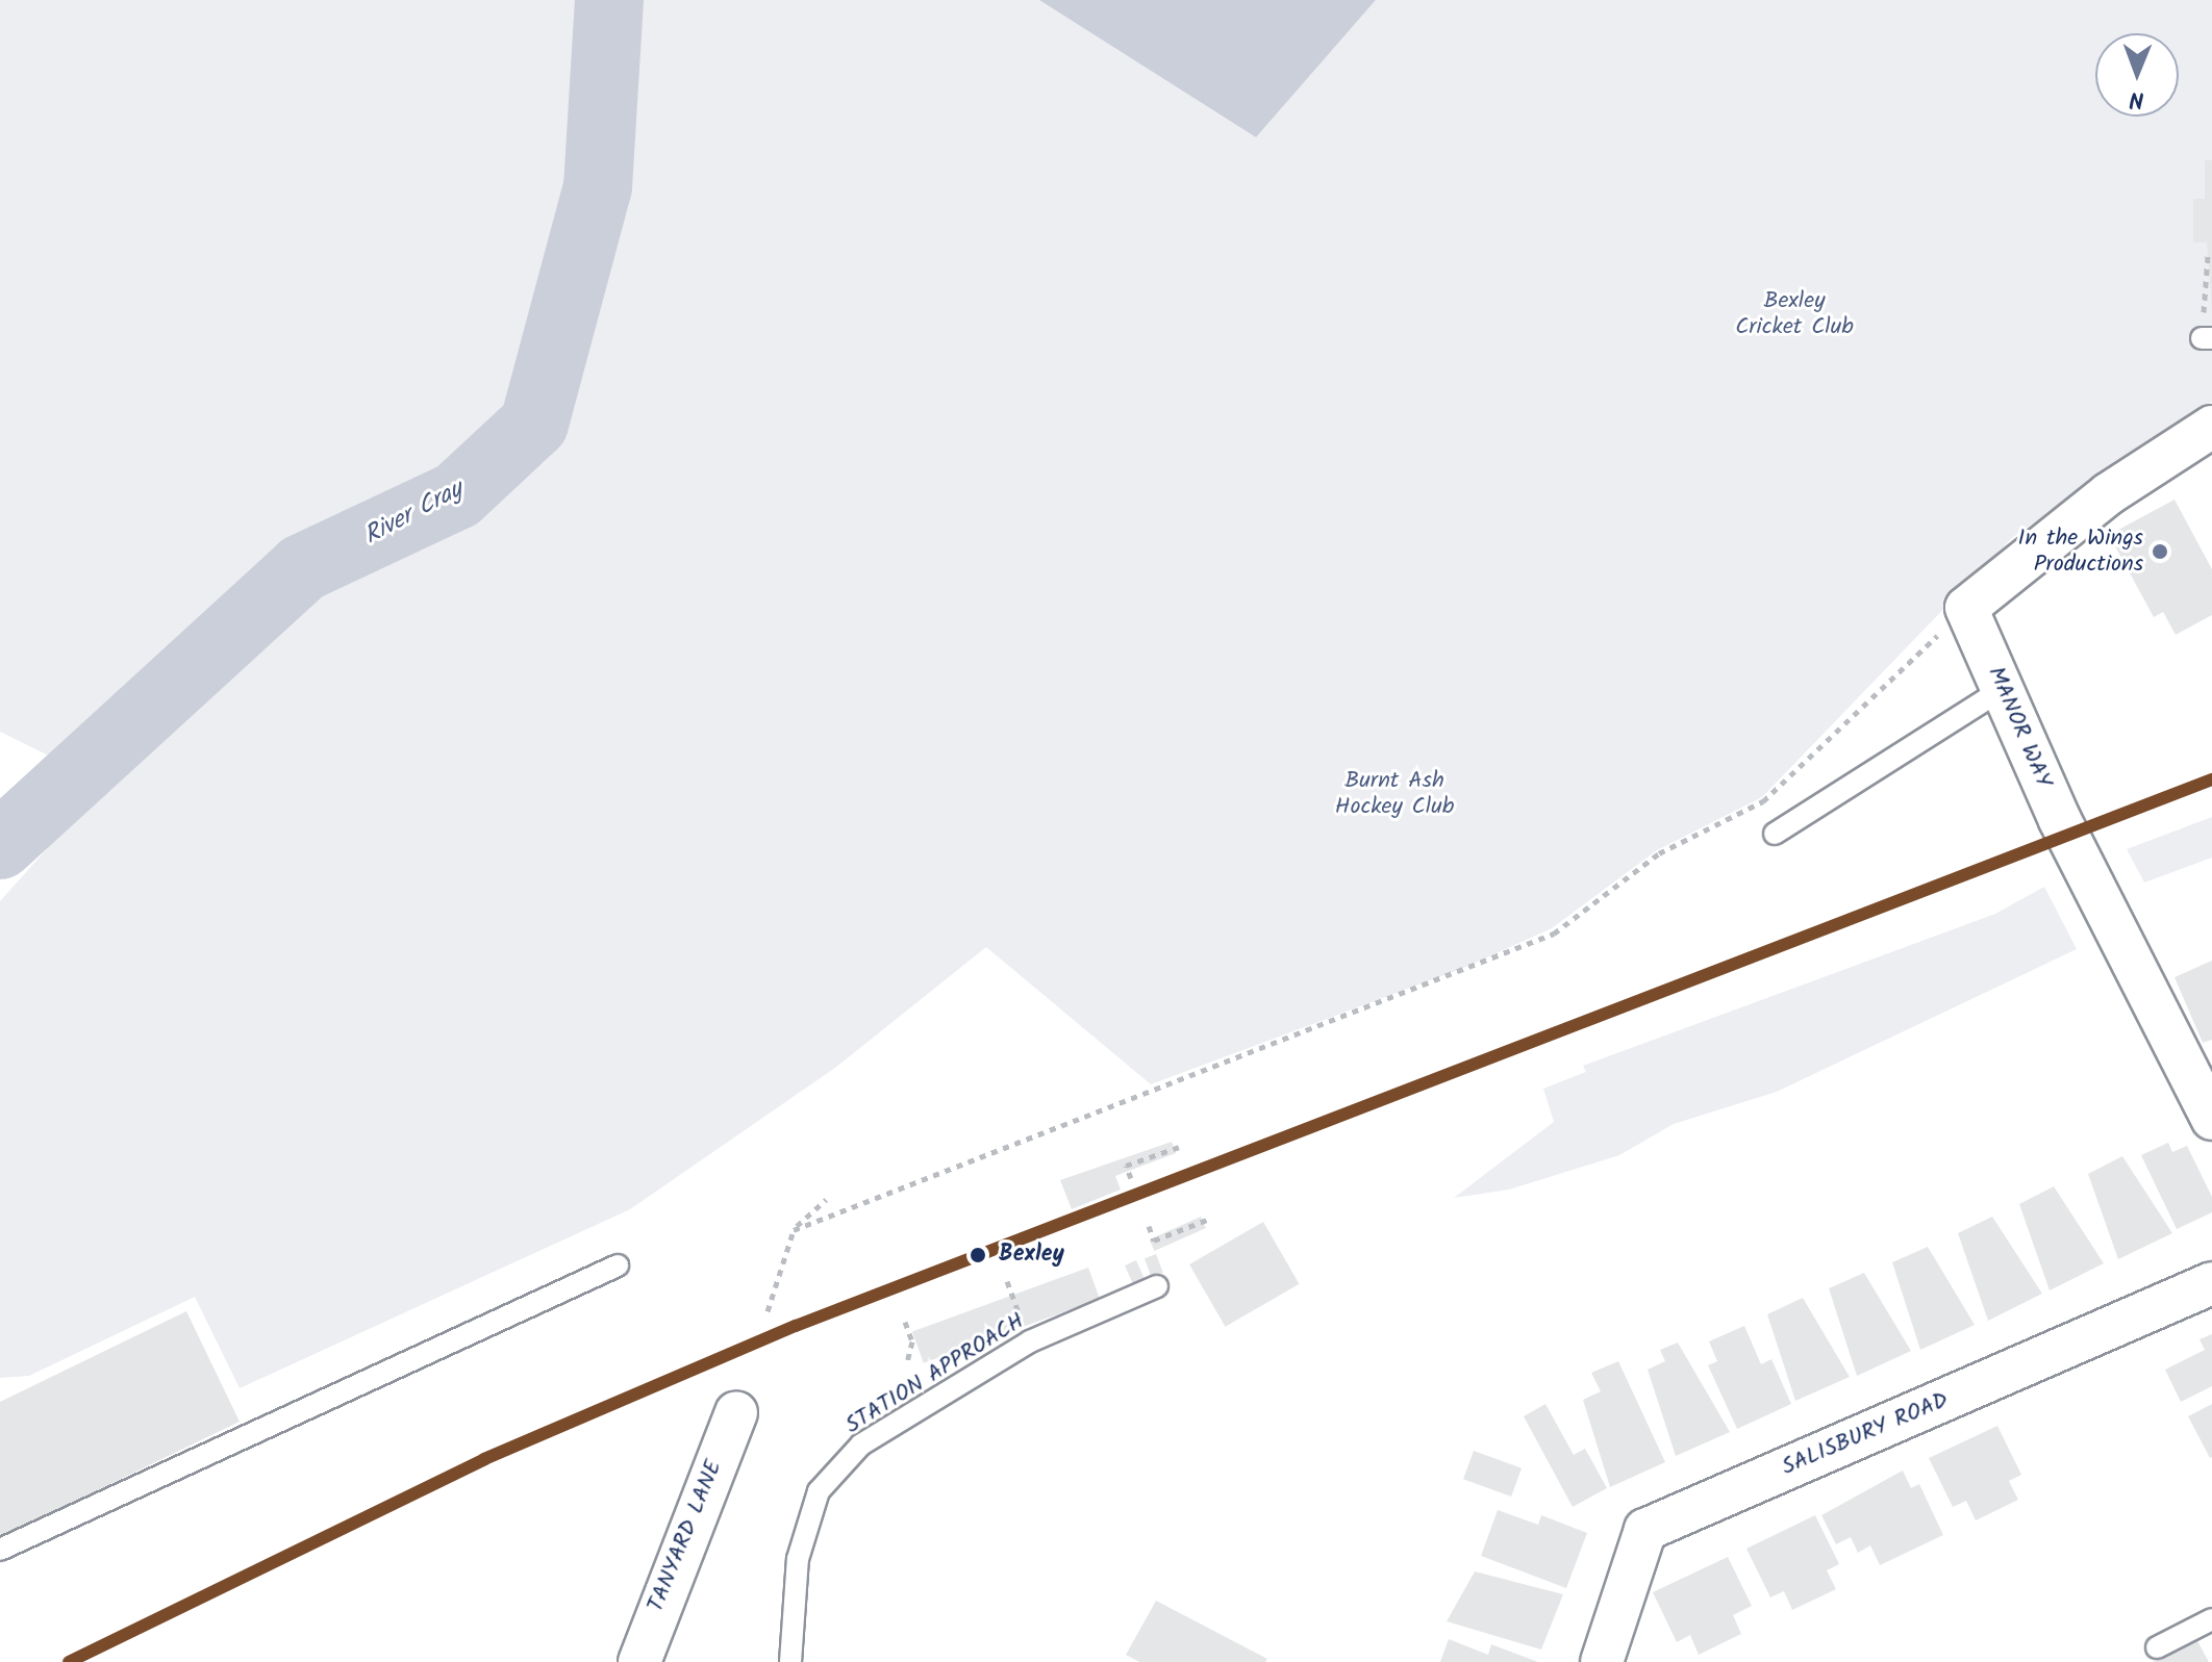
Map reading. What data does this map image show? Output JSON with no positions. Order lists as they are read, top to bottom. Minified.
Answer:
{"streets":{"street":["MANOR WAY","SALISBURY ROAD","TANYARD LANE"],"lane":["STATION APPROACH"]},"water":["River Cray"],"parks":["Bexley Cricket Club","Burnt Ash Hockey Club"],"places":["In the Wings Productions","Bexley"],"north":"bottom"}
